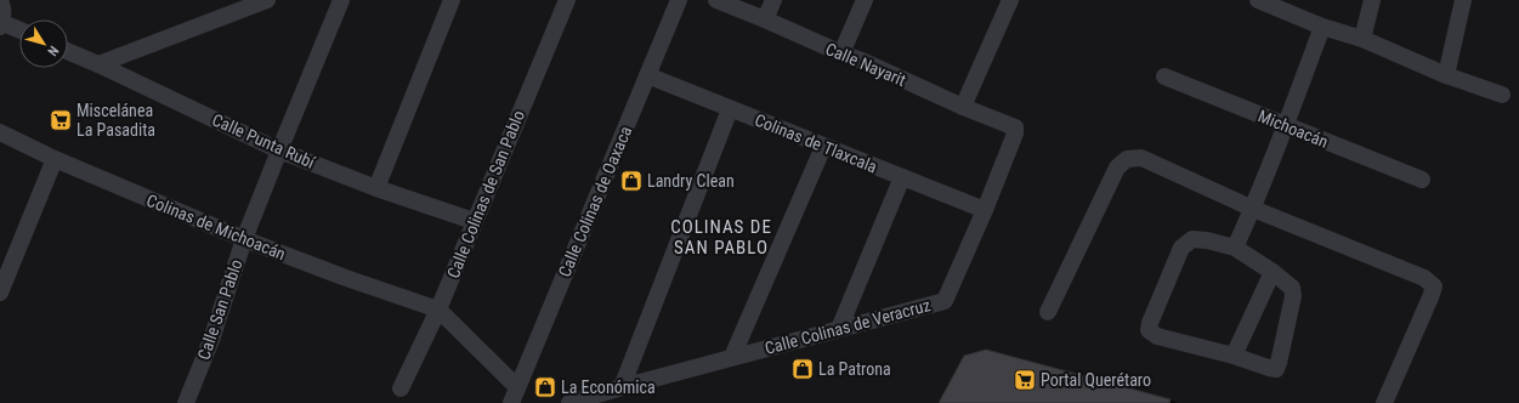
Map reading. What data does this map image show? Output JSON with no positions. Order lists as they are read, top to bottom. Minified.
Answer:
{"streets":{"street":["Calle Nayarit","Michoacán","Calle Punta Rubí","Colinas de Tlaxcala","Calle Colinas de San Pablo","Calle Colinas de Oaxaca","Colinas de Michoacán","Calle San Pablo","Calle Colinas de Veracruz"]},"crossings":[["Calle Nayarit","Calle Colinas de Veracruz"],["Calle Punta Rubí","Calle Colinas de San Pablo"],["Calle Punta Rubí","Calle San Pablo"],["Colinas de Tlaxcala","Calle Colinas de Oaxaca"],["Colinas de Tlaxcala","Calle Colinas de Veracruz"],["Calle Colinas de San Pablo","Colinas de Michoacán"],["Colinas de Michoacán","Calle San Pablo"]],"districts":["COLINAS DE SAN PABLO"],"places":{"supermarket":["Miscelánea La Pasadita","Portal Querétaro"],"shop":["Landry Clean","La Patrona","La Económica"]},"north":"bottom right"}
